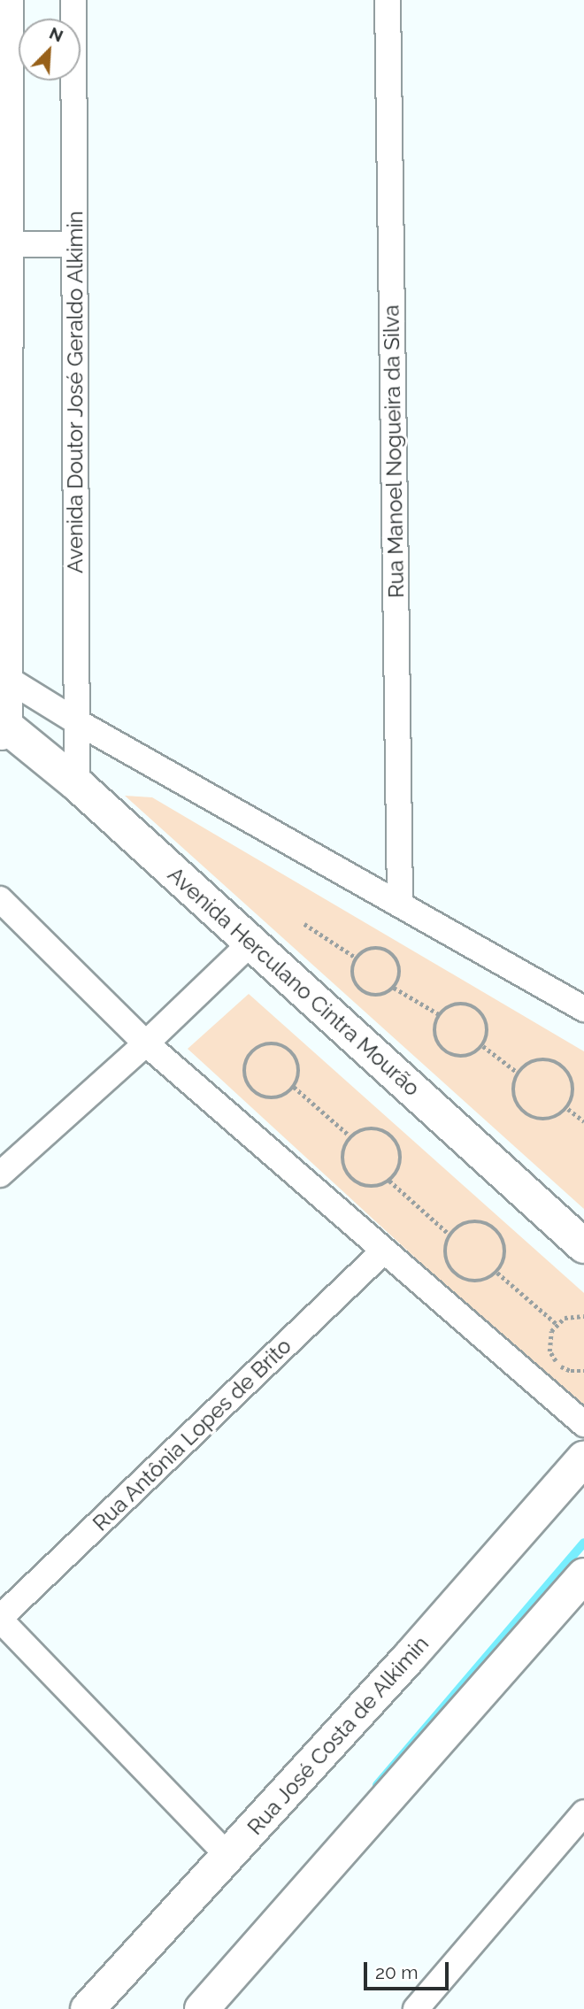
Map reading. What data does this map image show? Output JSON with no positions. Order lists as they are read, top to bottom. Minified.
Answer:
{"streets":{"street":["Avenida Doutor José Geraldo Alkimin","Rua Manoel Nogueira da Silva","Avenida Herculano Cintra Mourão","Rua Antônia Lopes de Brito","Rua José Costa de Alkimin"]},"crossings":[["Avenida Doutor José Geraldo Alkimin","Avenida Herculano Cintra Mourão"]],"scale_bar":"20 m","north":"top right"}
